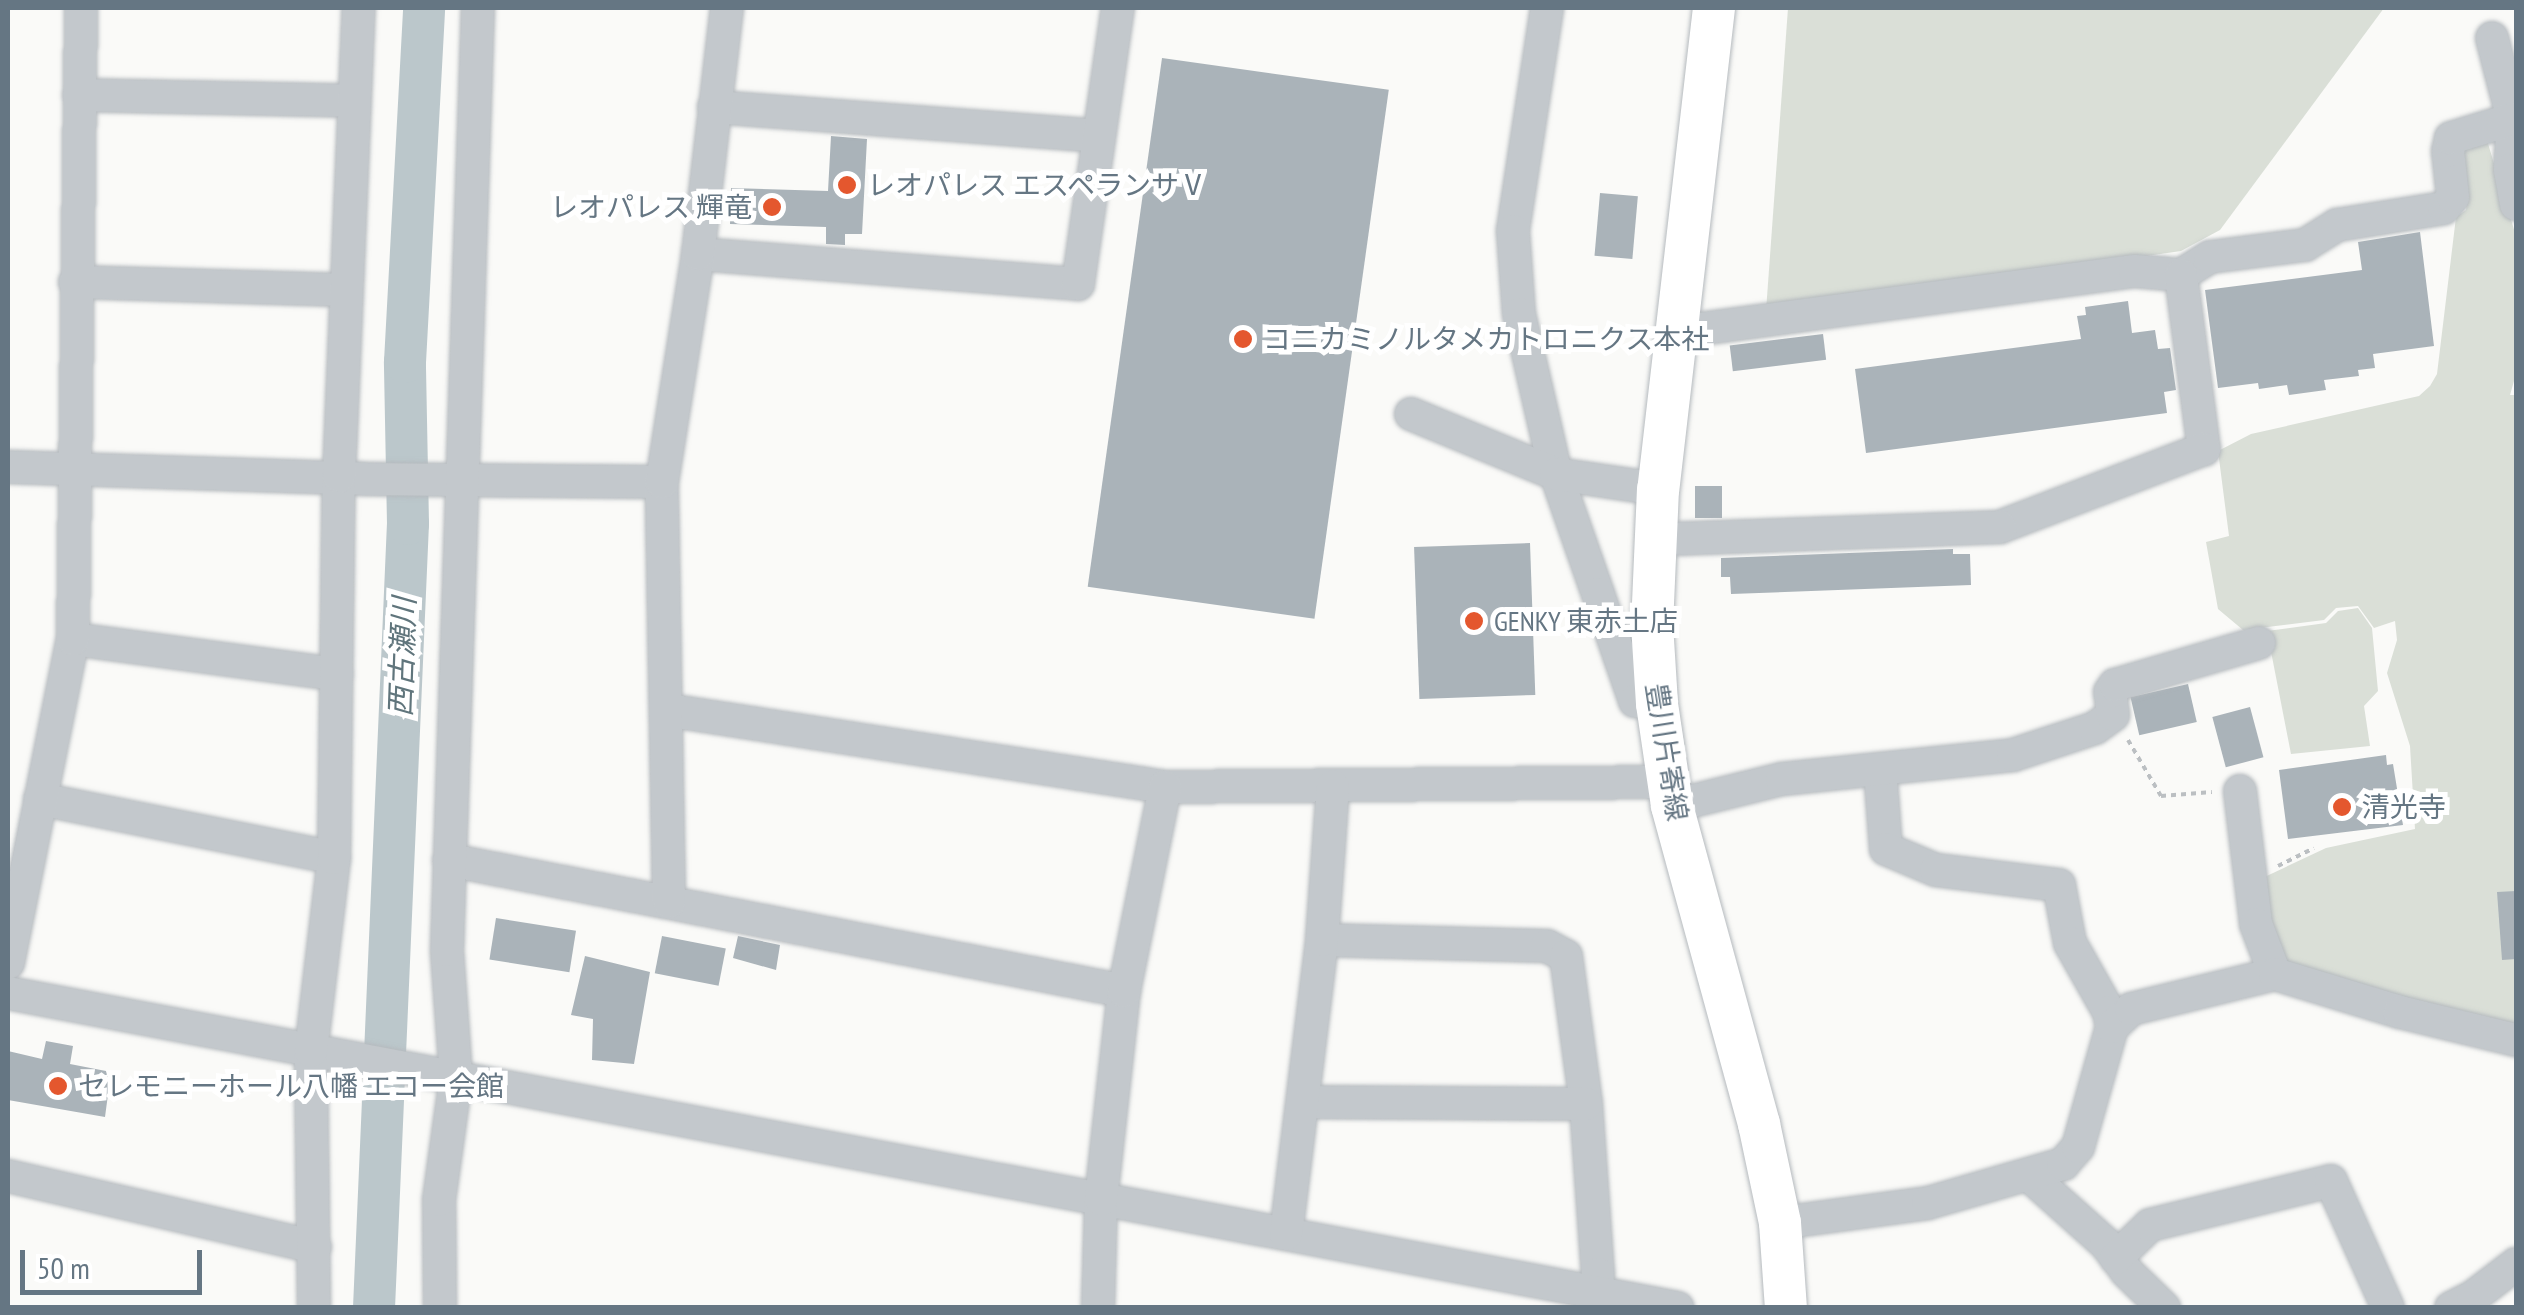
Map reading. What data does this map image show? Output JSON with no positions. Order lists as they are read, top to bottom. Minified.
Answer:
{"streets":{"main road":["豊川片寄線"]},"water":["西古瀬川"],"places":["レオパレス エスペランサⅤ","レオパレス 輝竜","コニカミノルタメカトロニクス本社","GENKY 東赤土店","清光寺","セレモニーホール八幡 エコー会館"],"scale_bar":"50 m"}
